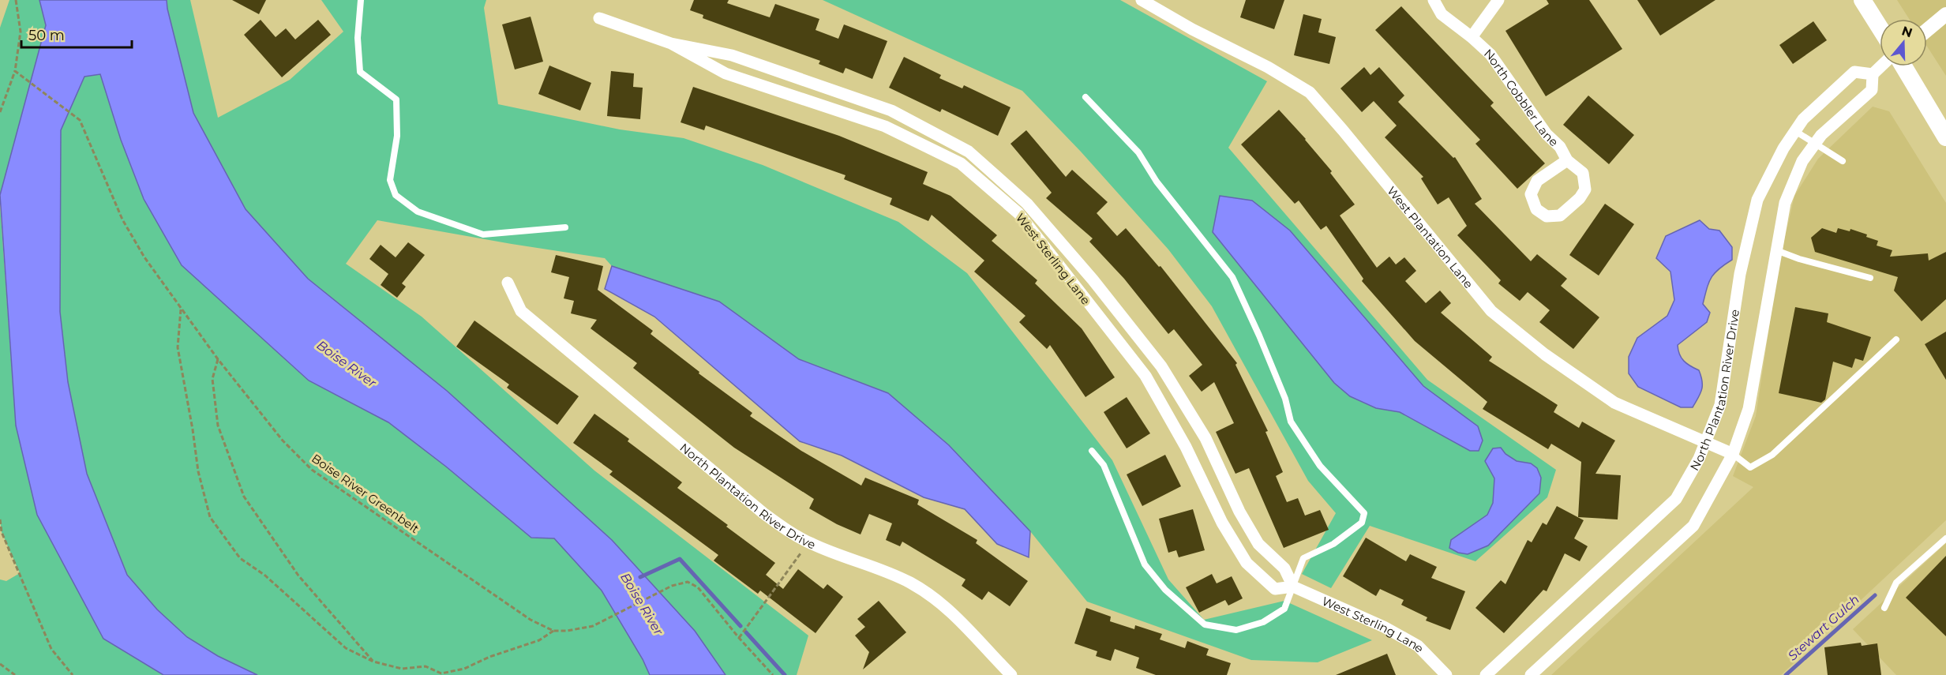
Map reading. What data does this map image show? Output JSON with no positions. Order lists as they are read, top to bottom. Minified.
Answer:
{"streets":{"street":["North Cobbler Lane","West Plantation Lane","West Sterling Lane","North Plantation River Drive"],"path":["Boise River Greenbelt"]},"crossings":[["West Plantation Lane","North Plantation River Drive"]],"water":["Boise River","Stewart Gulch"],"scale_bar":"50 m","north":"top"}
